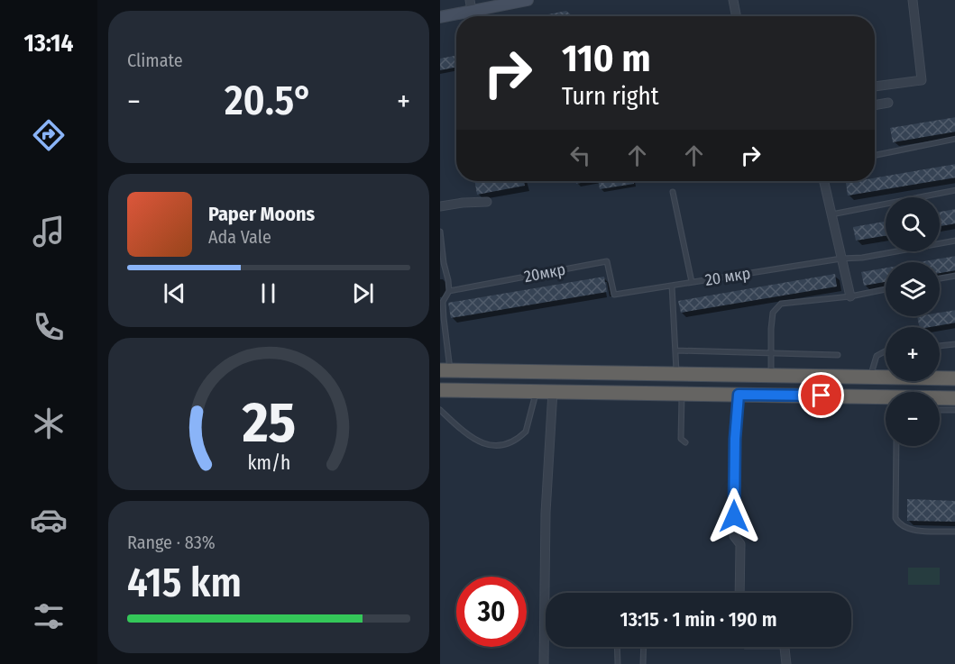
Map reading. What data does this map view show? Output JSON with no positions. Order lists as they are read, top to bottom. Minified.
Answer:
{"streets":{"lane":["20мкр","20 мкр"]},"crossings":[["20мкр","20 мкр"]],"page":{"tabs":"13:14","tile":["Climate",["Range · 83%","415 km"]],"turn":["110 m","Turn right"],"heat":["−","20.5°","+"],"song":["Paper Moons","Ada Vale"],"map_buttons":["+","−"],"limit":"30","trip":"13:15 · 1 min · 190 m","gauge":["25","km/h"]}}
